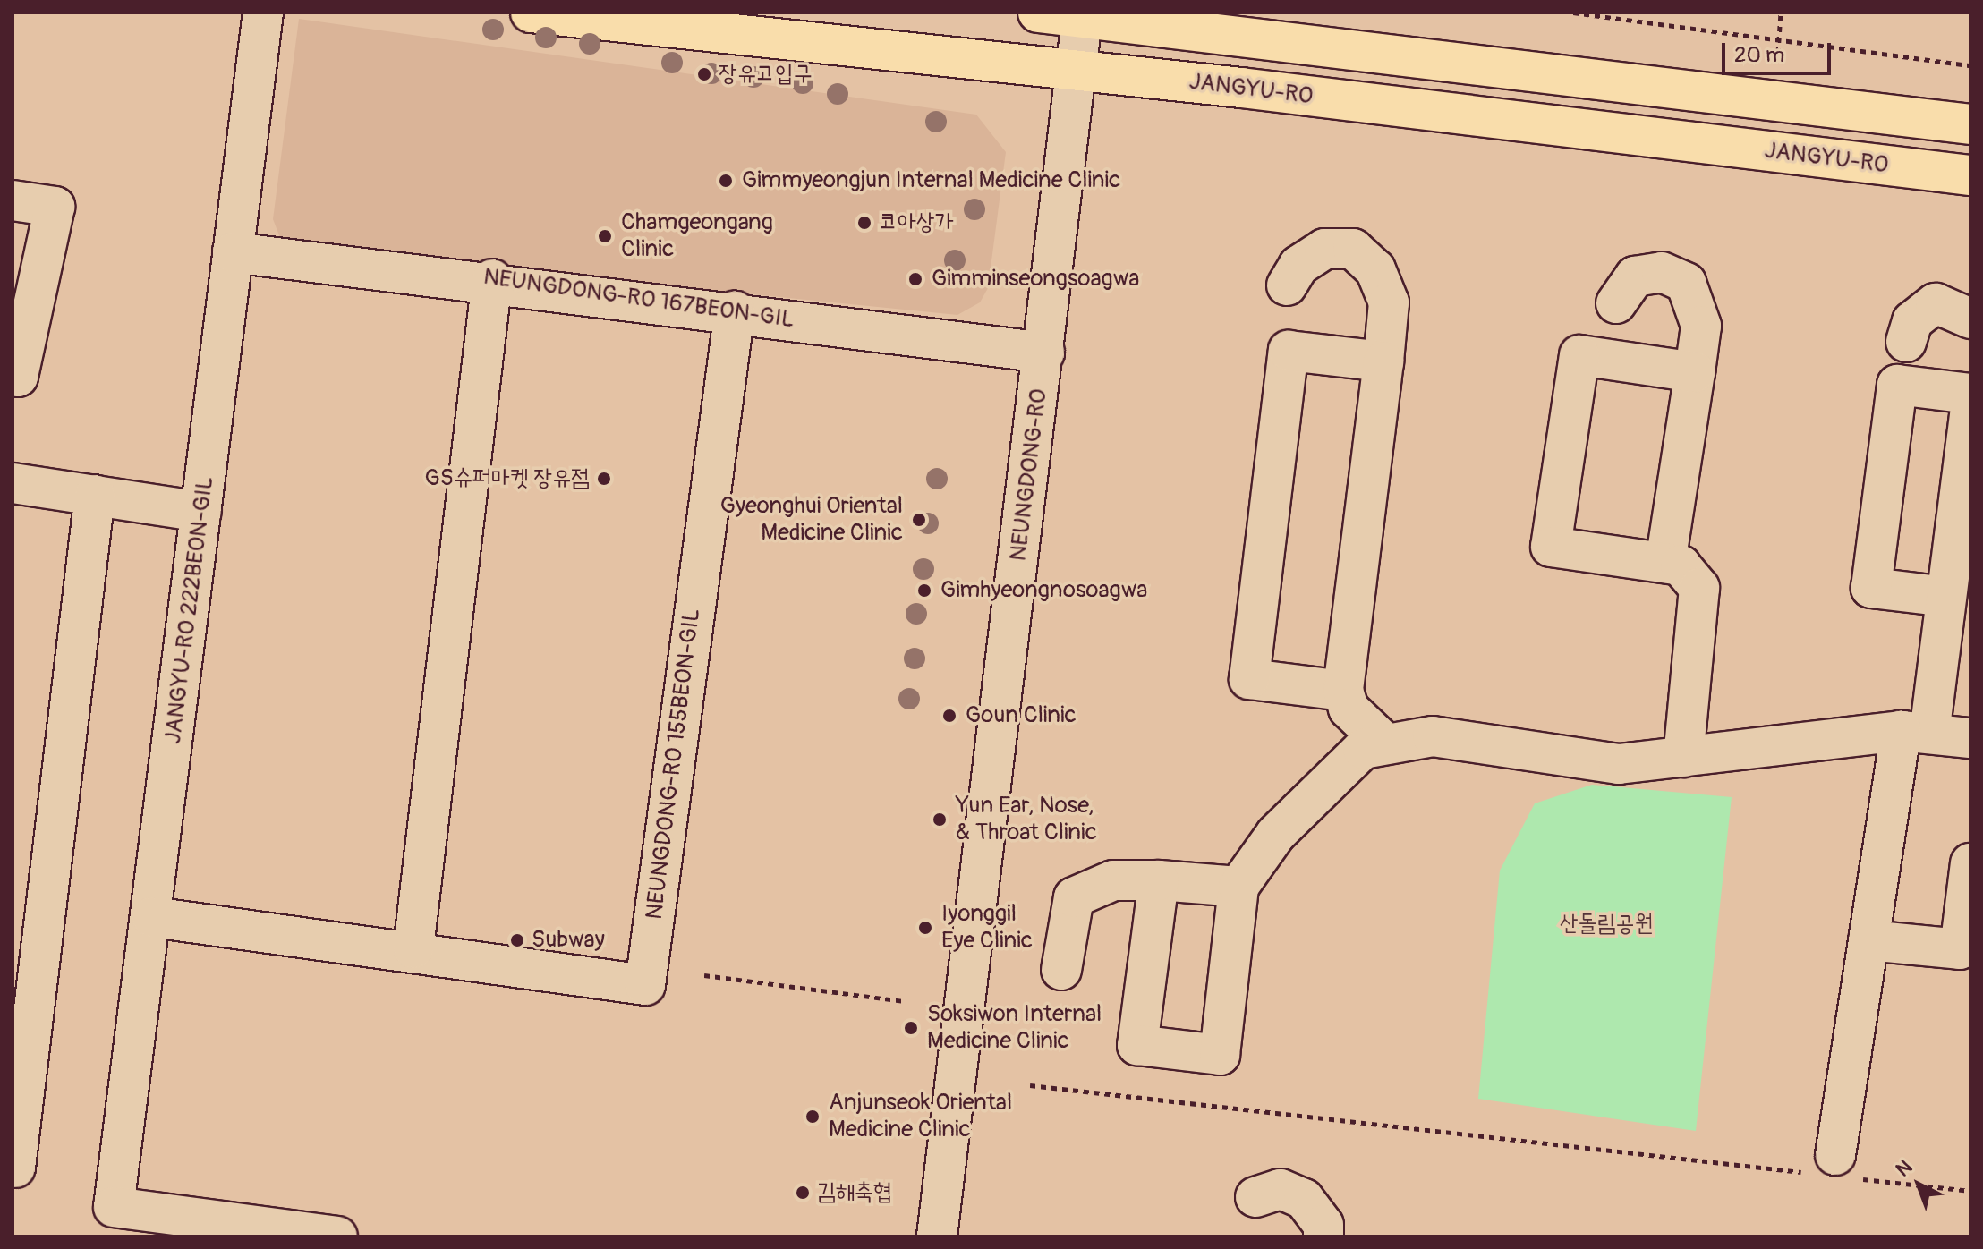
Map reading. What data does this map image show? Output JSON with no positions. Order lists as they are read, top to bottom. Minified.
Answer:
{"streets":{"main road":["JANGYU-RO"],"street":["NEUNGDONG-RO 167BEON-GIL","NEUNGDONG-RO","JANGYU-RO 222BEON-GIL","NEUNGDONG-RO 155BEON-GIL"]},"crossings":[["JANGYU-RO","NEUNGDONG-RO"],["NEUNGDONG-RO 167BEON-GIL","NEUNGDONG-RO"],["NEUNGDONG-RO 167BEON-GIL","JANGYU-RO 222BEON-GIL"],["NEUNGDONG-RO 167BEON-GIL","NEUNGDONG-RO 155BEON-GIL"],["JANGYU-RO 222BEON-GIL","NEUNGDONG-RO 155BEON-GIL"]],"parks":["산돌림공원"],"places":["장유고입구","Gimmyeongjun Internal Medicine Clinic","코아상가","Chamgeongang Clinic","Gimminseongsoagwa","GS슈퍼마켓 장유점","Gyeonghui Oriental Medicine Clinic","Gimhyeongnosoagwa","Goun Clinic","Yun Ear, Nose, & Throat Clinic","Iyonggil Eye Clinic","Subway","Soksiwon Internal Medicine Clinic","Anjunseok Oriental Medicine Clinic","김해축협"],"scale_bar":"20 m","north":"top left"}
